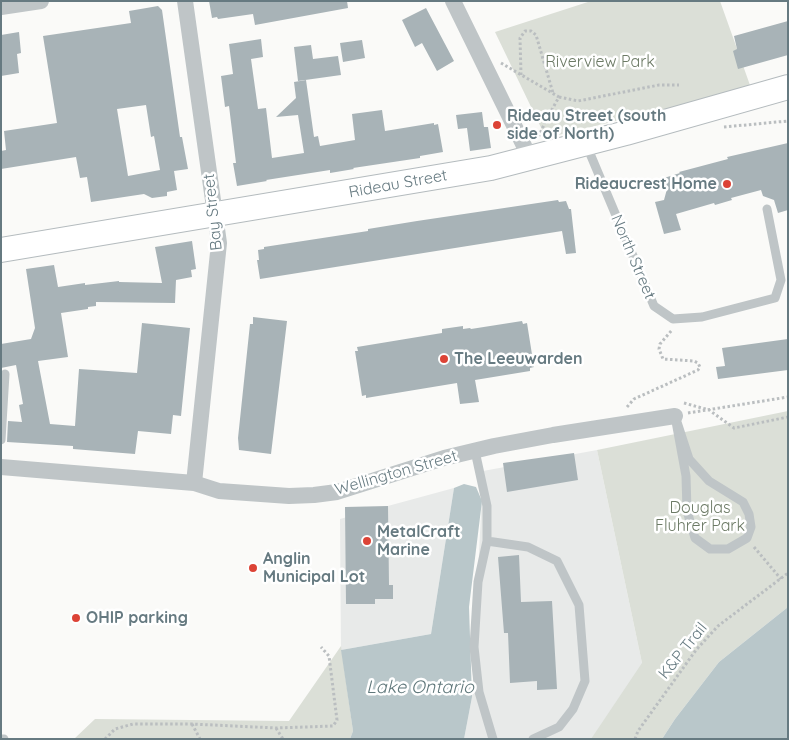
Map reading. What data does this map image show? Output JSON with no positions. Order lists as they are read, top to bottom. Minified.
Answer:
{"streets":{"street":["Rideau Street","Bay Street","Wellington Street"],"lane":["North Street"],"path":["K&P Trail"]},"crossings":[["Rideau Street","Bay Street"],["Rideau Street","North Street"],["Bay Street","Wellington Street"]],"water":["Lake Ontario"],"parks":["Riverview Park","Douglas Fluhrer Park"],"places":["Rideau Street (south side of North)","Rideaucrest Home","The Leeuwarden","MetalCraft Marine","Anglin Municipal Lot","OHIP parking"]}
